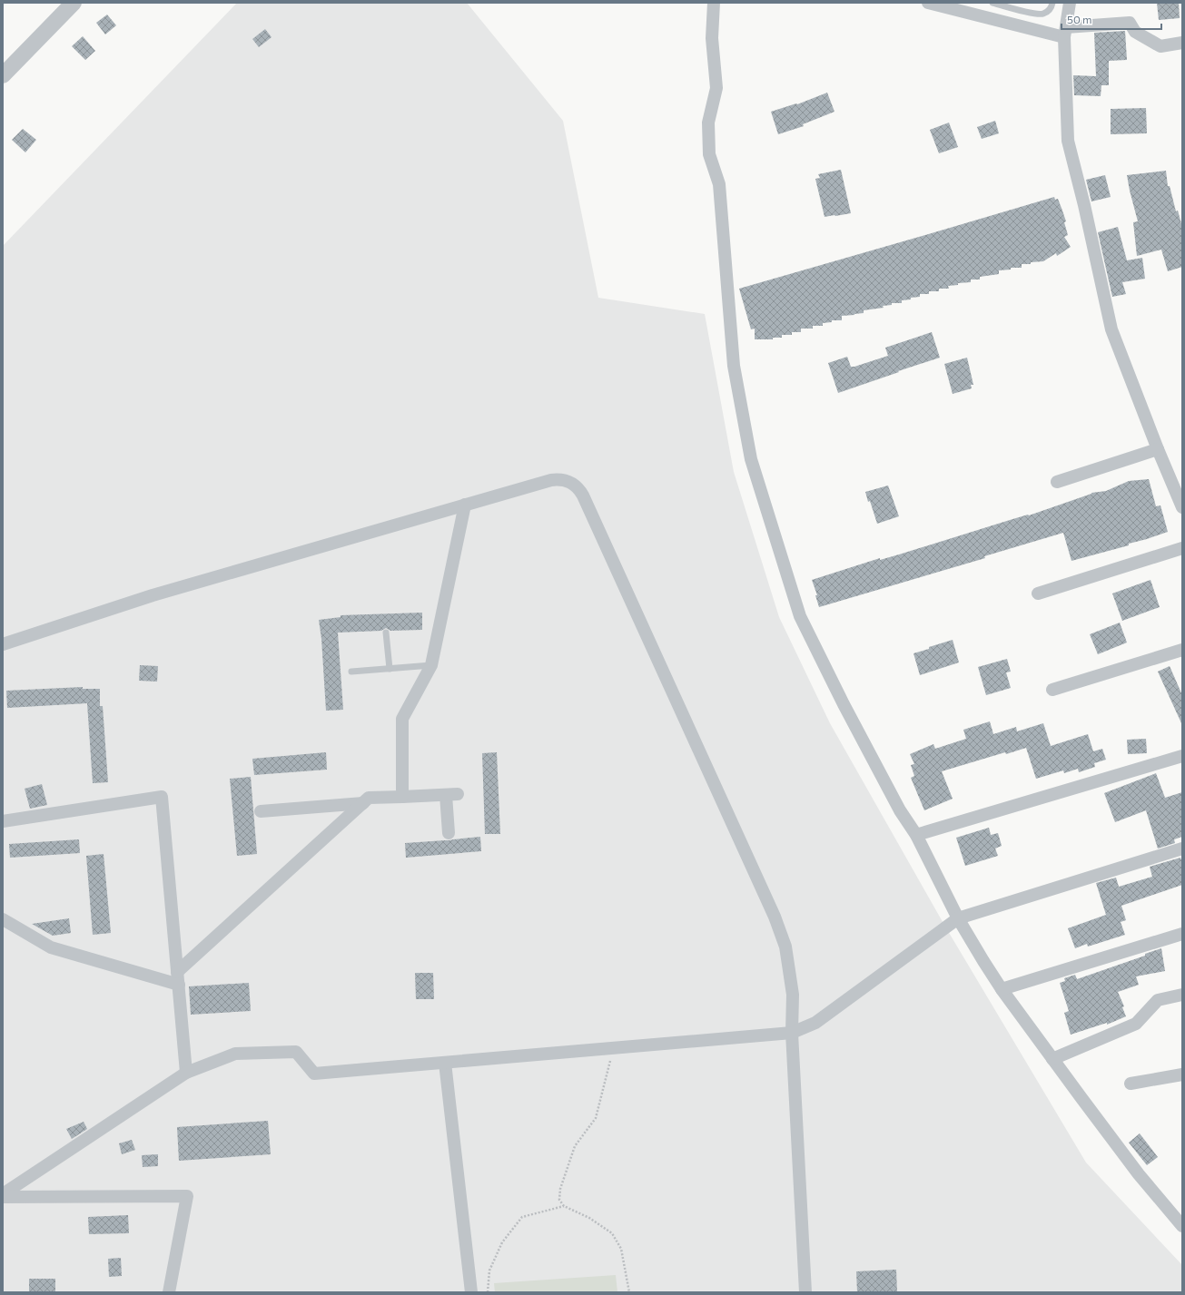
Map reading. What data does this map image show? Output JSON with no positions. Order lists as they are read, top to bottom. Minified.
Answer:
{"scale_bar":"50 m"}
